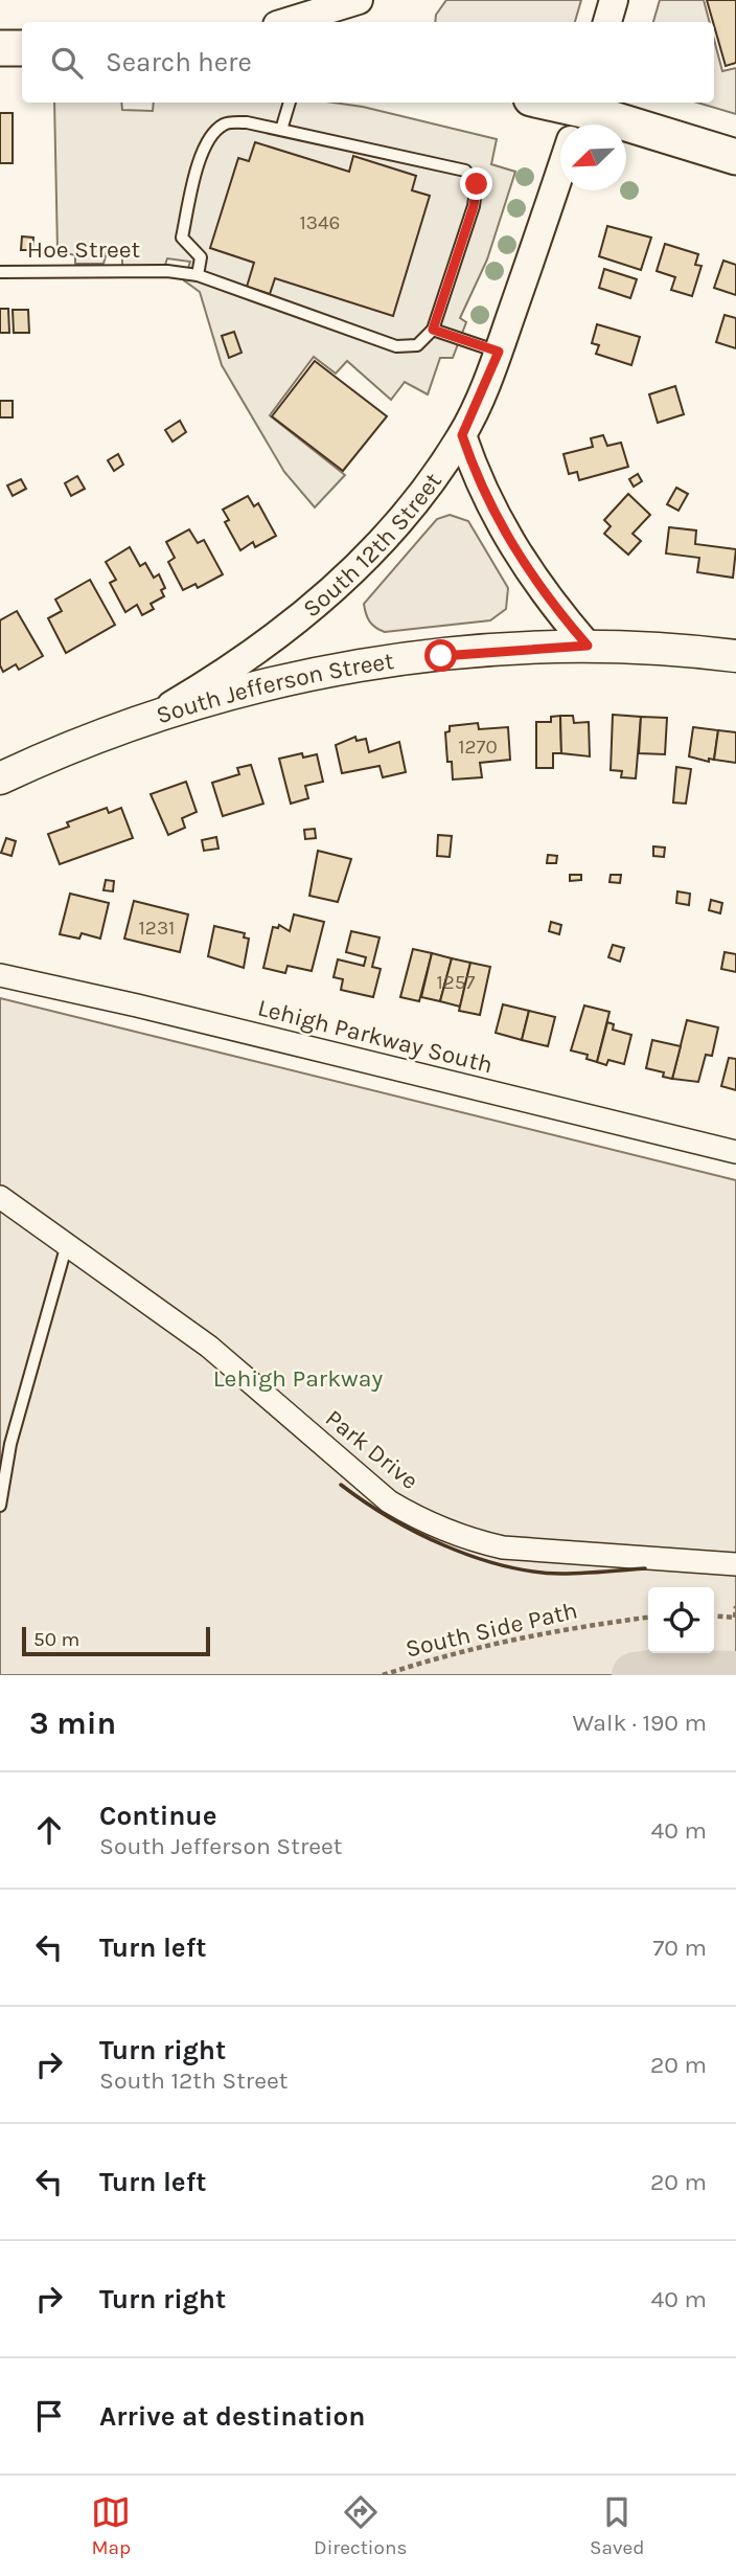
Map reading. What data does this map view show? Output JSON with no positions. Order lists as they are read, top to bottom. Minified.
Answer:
{"streets":{"main road":["South Jefferson Street"],"street":["South 12th Street","Lehigh Parkway South","Park Drive"],"lane":["Hoe Street"],"path":["South Side Path"]},"crossings":[["South 12th Street","South Jefferson Street"]],"parks":["Lehigh Parkway"],"house_numbers":["1346","1270","1231","1257"],"scale_bar":"50 m","north":"bottom left","page":{"search":"Search here","scale":"50 m","heading":["3 min","Walk · 190 m"],"list":[["Continue","South Jefferson Street","40 m"],["Turn left","70 m"],["Turn right","South 12th Street","20 m"],["Turn left","20 m"],["Turn right","40 m"],"Arrive at destination"],"nav":["Map","Directions","Saved"]}}
